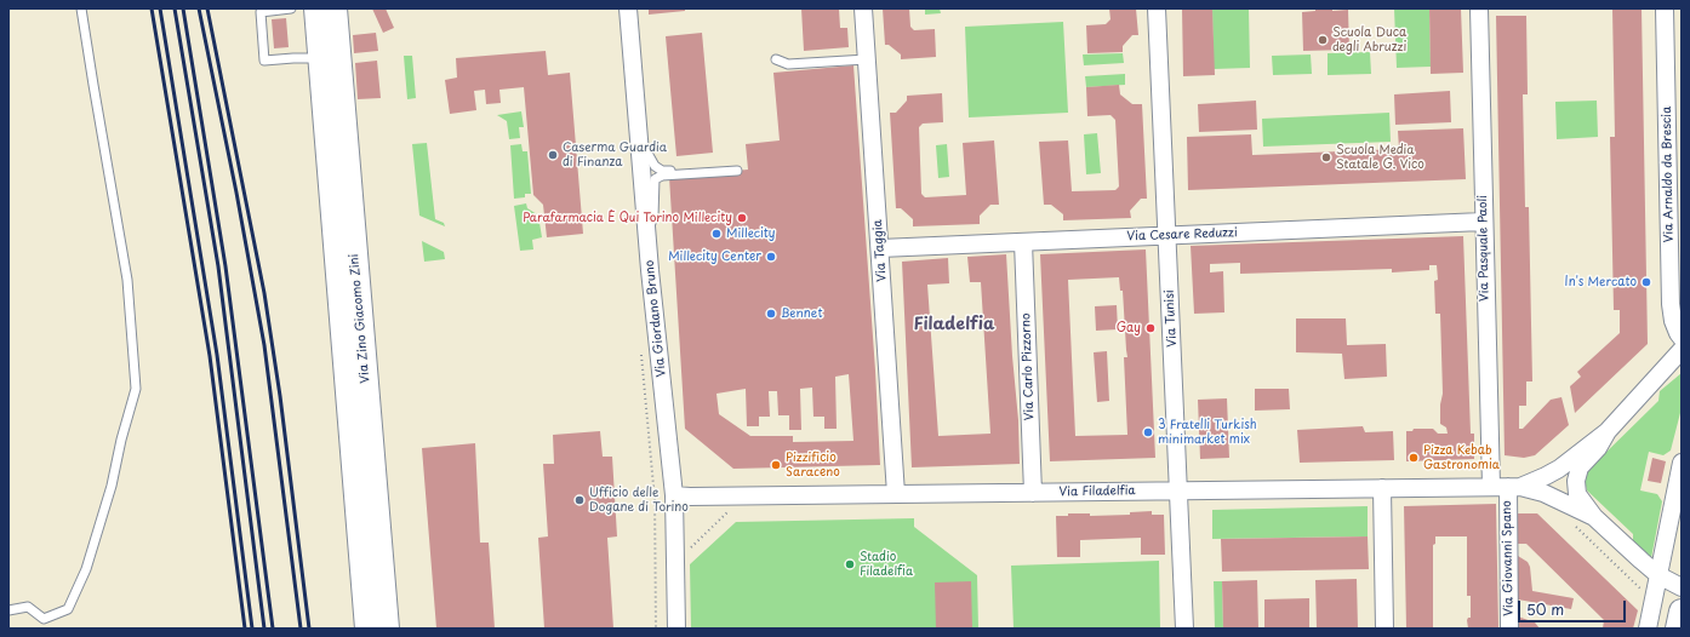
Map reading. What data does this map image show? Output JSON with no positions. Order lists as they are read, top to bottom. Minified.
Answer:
{"streets":{"street":["Via Arnaldo da Brescia","Via Cesare Reduzzi","Via Pasquale Paoli","Via Taggia","Via Zino Giacomo Zini","Via Giordano Bruno","Via Tunisi","Via Carlo Pizzorno","Via Filadelfia","Via Giovanni Spano"]},"crossings":[["Via Cesare Reduzzi","Via Pasquale Paoli"],["Via Cesare Reduzzi","Via Taggia"],["Via Cesare Reduzzi","Via Tunisi"],["Via Cesare Reduzzi","Via Carlo Pizzorno"],["Via Pasquale Paoli","Via Filadelfia"],["Via Taggia","Via Filadelfia"],["Via Giordano Bruno","Via Filadelfia"],["Via Tunisi","Via Filadelfia"],["Via Carlo Pizzorno","Via Filadelfia"],["Via Filadelfia","Via Giovanni Spano"]],"districts":["Filadelfia"],"places":["Scuola Duca degli Abruzzi","Caserma Guardia di Finanza","Scuola Media Statale G. Vico","Parafarmacia È Qui Torino Millecity","Millecity","Millecity Center","In's Mercato","Bennet","Gay","3 Fratelli Turkish minimarket mix","Pizza Kebab Gastronomia","Pizzificio Saraceno","Ufficio delle Dogane di Torino","Stadio Filadelfia"],"scale_bar":"50 m"}
